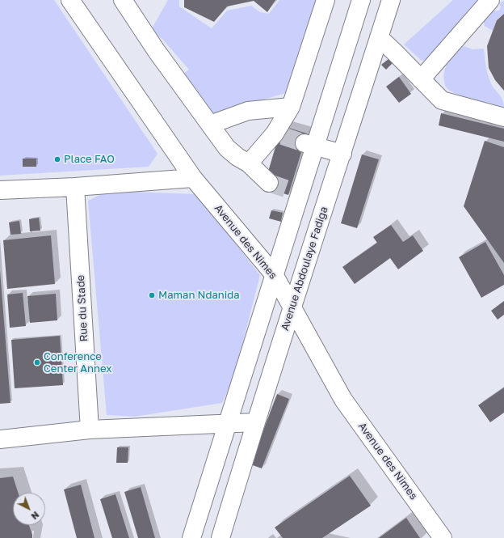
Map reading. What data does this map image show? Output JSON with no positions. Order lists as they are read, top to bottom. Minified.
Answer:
{"streets":{"street":["Avenue des Nimes","Avenue Abdoulaye Fadiga","Rue du Stade"]},"crossings":[["Avenue des Nimes","Avenue Abdoulaye Fadiga"]],"places":["Place FAO","Maman Ndanida","Conference Center Annex"],"north":"bottom right"}
